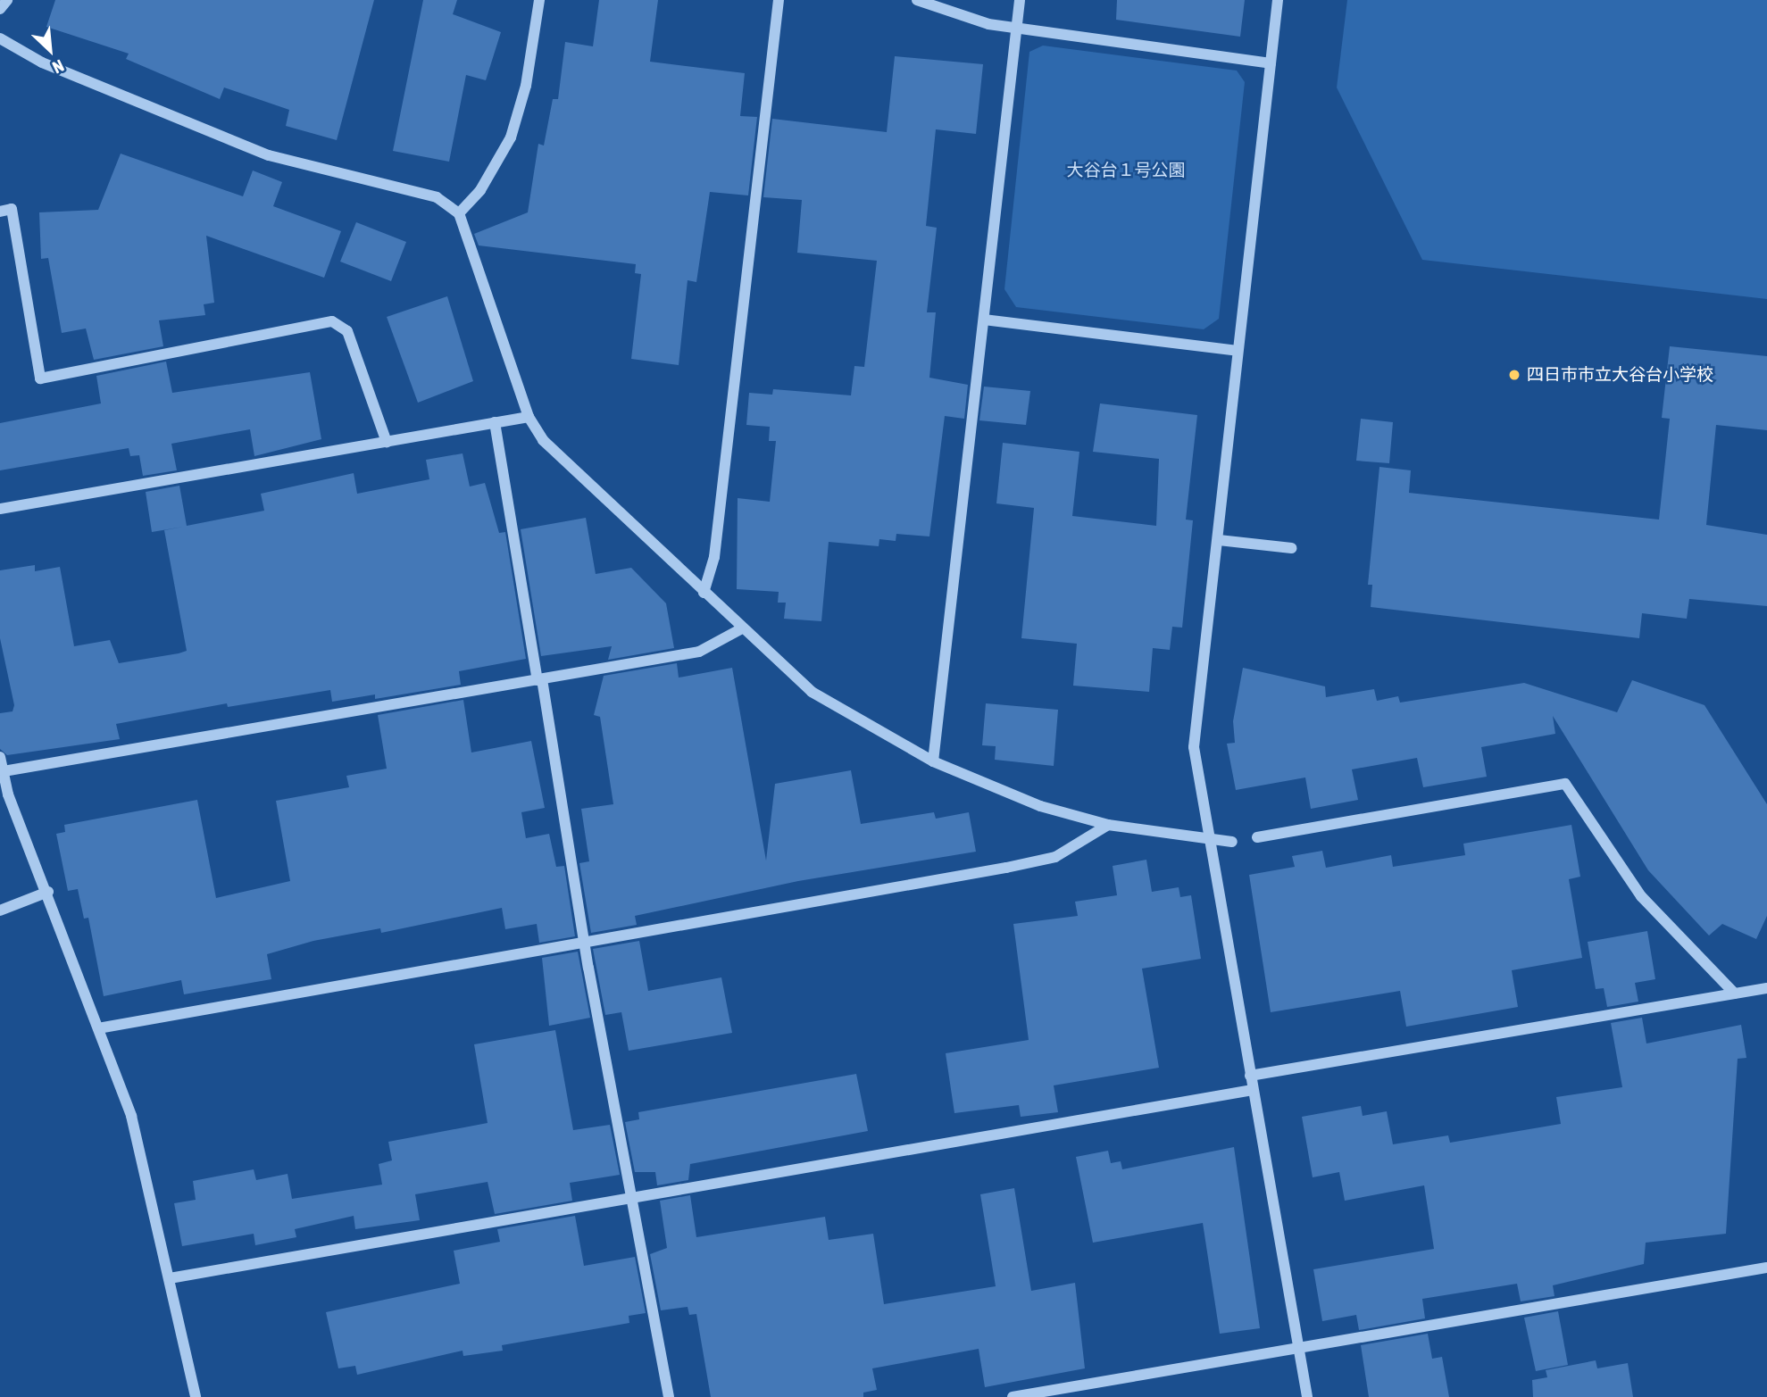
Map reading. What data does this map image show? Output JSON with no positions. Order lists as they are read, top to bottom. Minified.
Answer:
{"parks":["大谷台１号公園"],"places":["四日市市立大谷台小学校"],"north":"bottom right"}
